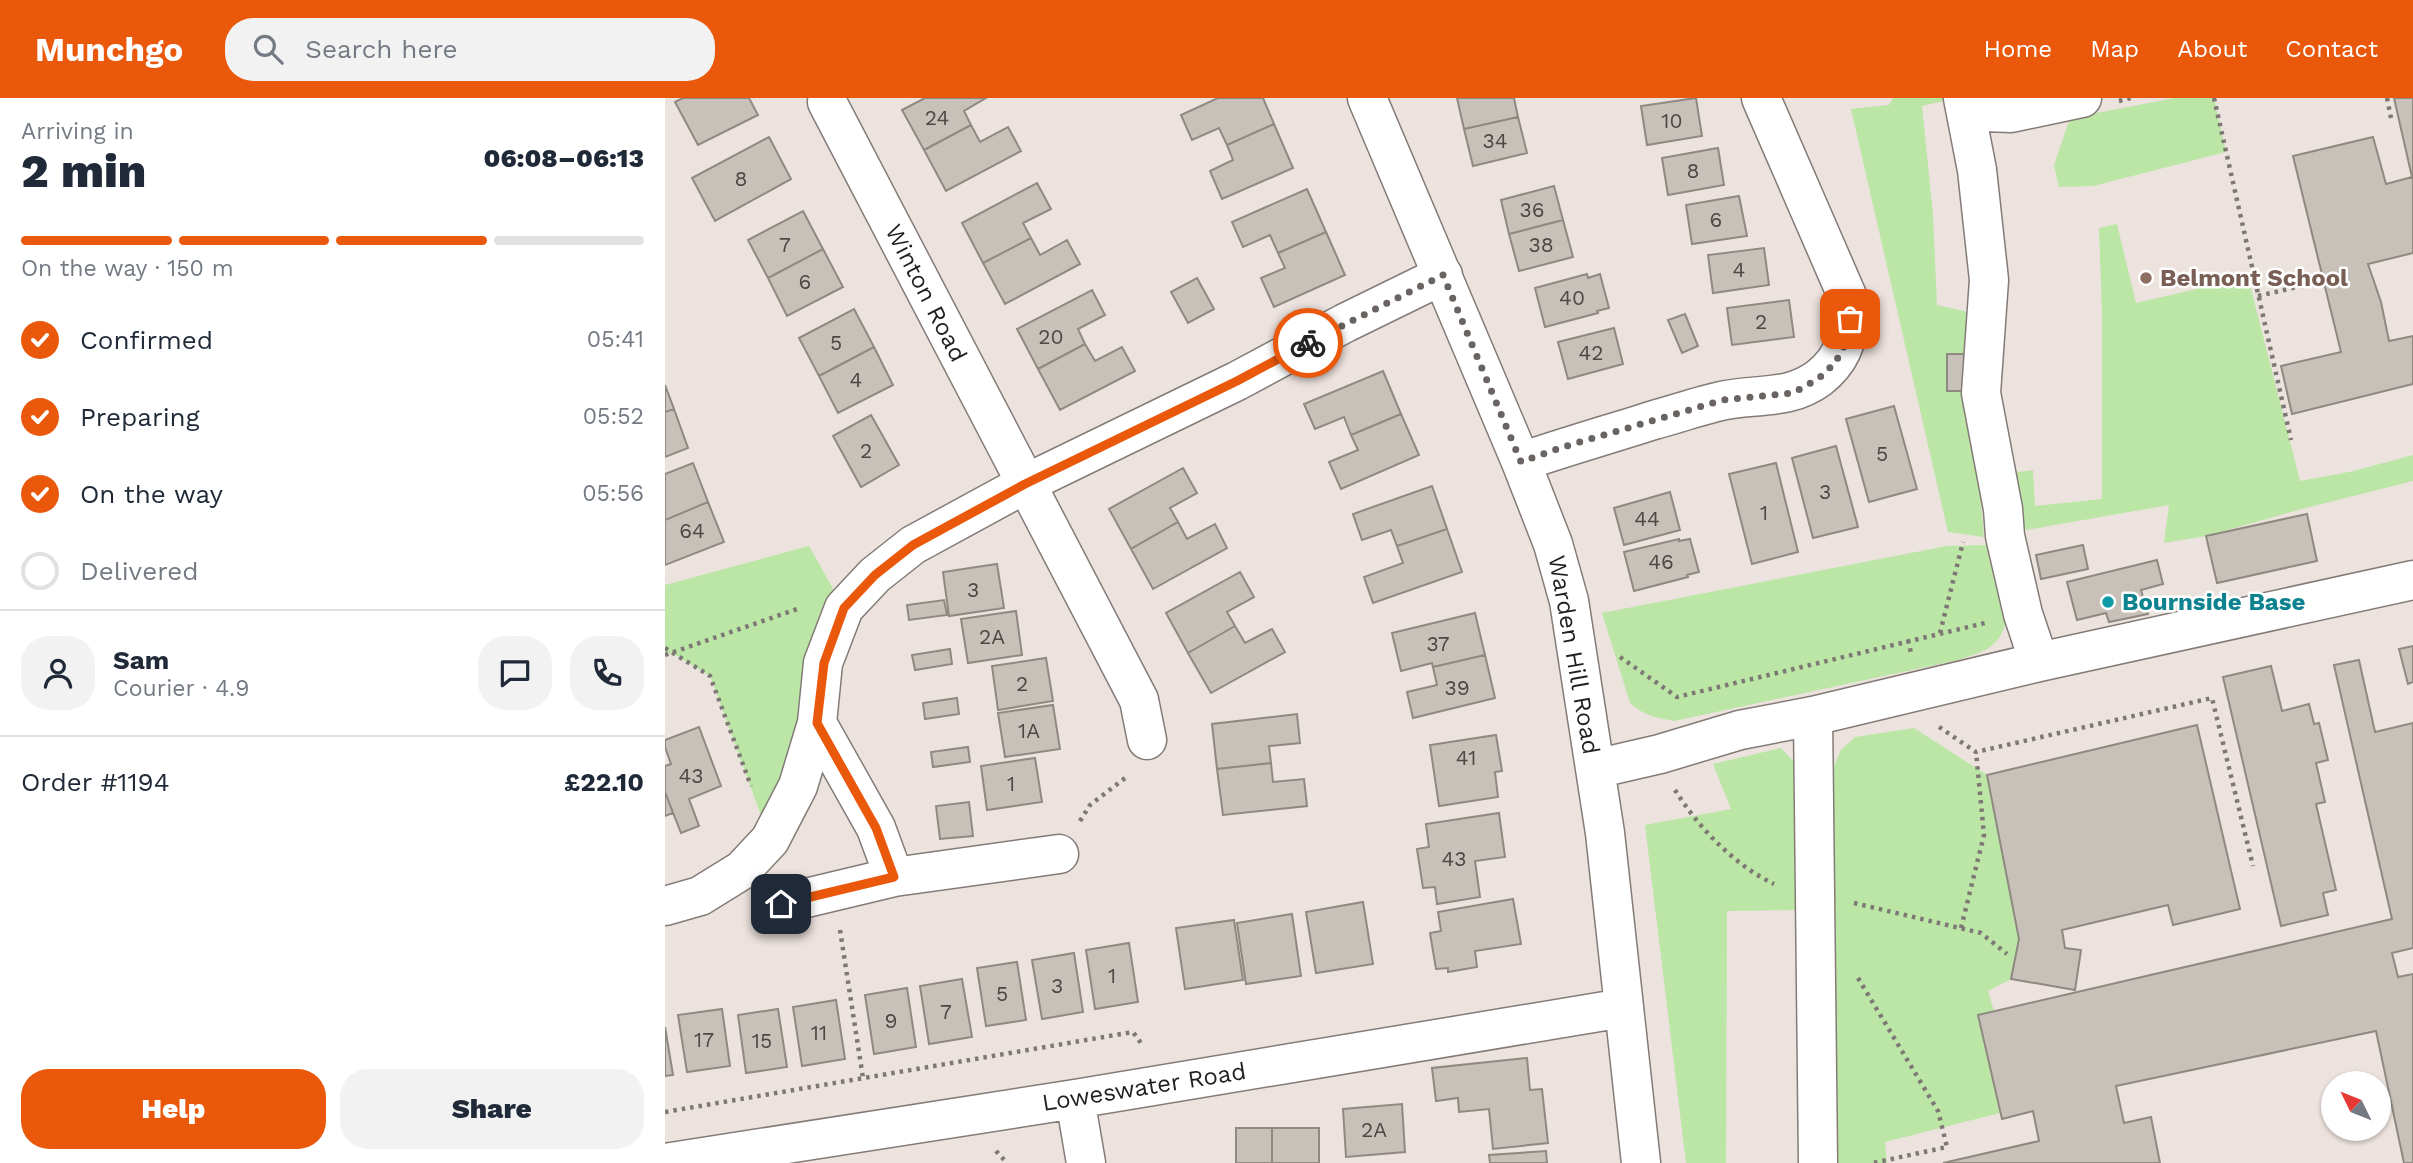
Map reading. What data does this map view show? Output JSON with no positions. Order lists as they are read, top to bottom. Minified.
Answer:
{"streets":{"street":["Winton Road","Warden Hill Road","Loweswater Road"]},"crossings":[["Warden Hill Road","Loweswater Road"]],"places":["Belmont School","Bournside Base"],"house_numbers":["24","10","34","8","8","36","6","7","38","4","6","40","2","20","5","42","4","2","5","3","1","44","64","46","3","2A","37","2","39","1A","41","43","1","43","1","3","5","7","9","11","17","15","2A"],"north":"top left","page":{"header":"Munchgo","search":"Search here","nav":["Home","Map","About","Contact"],"heading":["2 min","Arriving in","06:08–06:13"],"panel":["Sam","Courier · 4.9","Order #1194","£22.10"],"bar":"On the way · 150 m","list":[["Confirmed","05:41"],["Preparing","05:52"],["On the way","05:56"],"Delivered"],"buttons":["Help","Share"]}}
